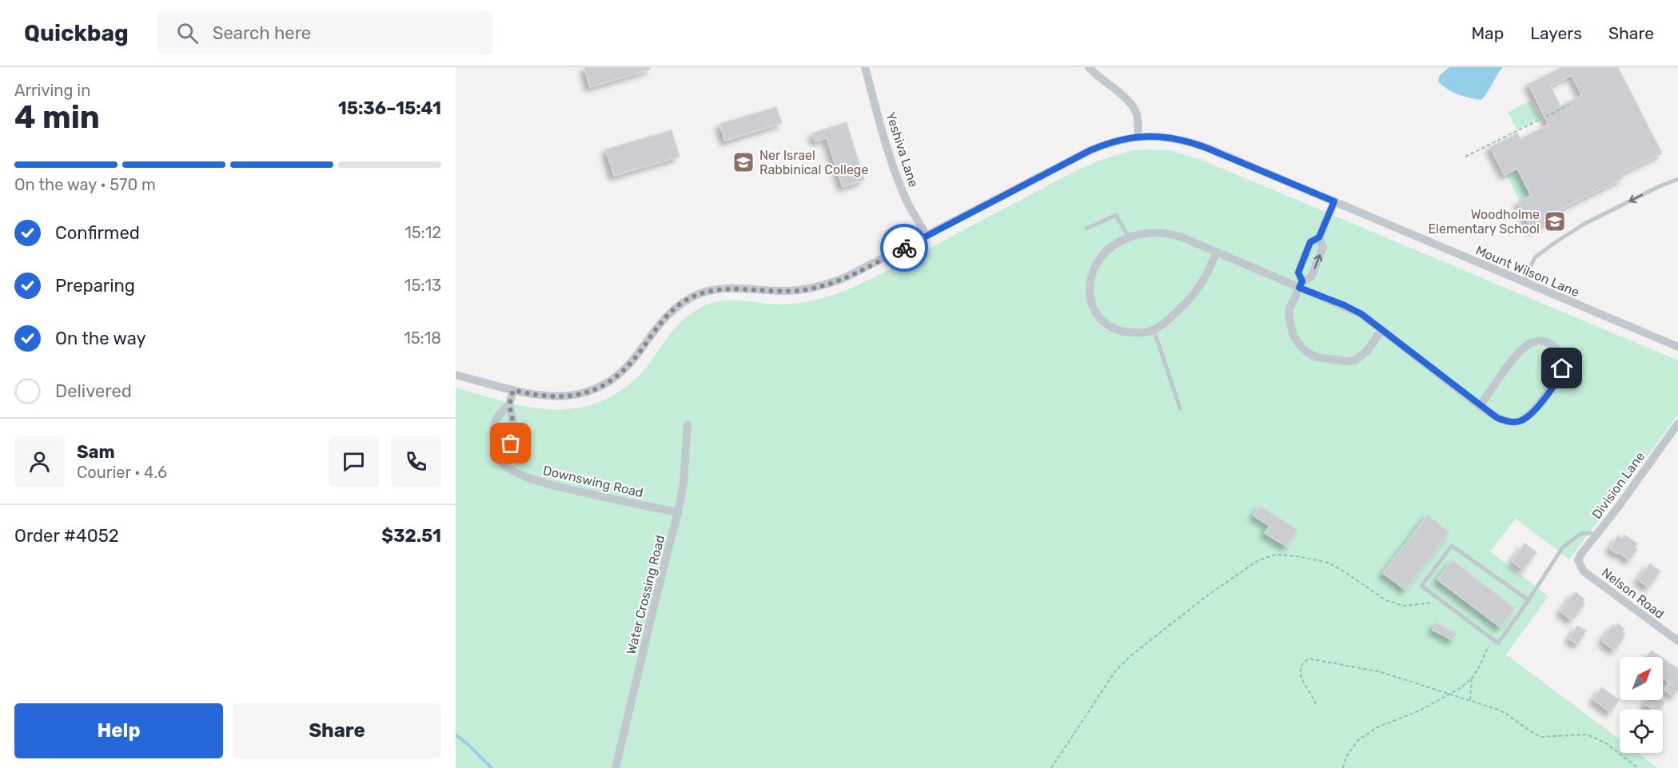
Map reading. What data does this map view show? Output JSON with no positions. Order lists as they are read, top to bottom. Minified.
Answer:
{"streets":{"street":["Yeshiva Lane","Mount Wilson Lane","Downswing Road","Division Lane","Nelson Road","Water Crossing Road"]},"crossings":[["Yeshiva Lane","Mount Wilson Lane"],["Downswing Road","Water Crossing Road"],["Division Lane","Nelson Road"]],"places":{"school or university":["Ner Israel Rabbinical College","Woodholme Elementary School"]},"north":"top right","page":{"header":"Quickbag","search":"Search here","nav":["Map","Layers","Share"],"heading":["4 min","Arriving in","15:36–15:41"],"panel":["Sam","Courier · 4.6","Order #4052","$32.51"],"bar":"On the way · 570 m","list":[["Confirmed","15:12"],["Preparing","15:13"],["On the way","15:18"],"Delivered"],"buttons":["Help","Share"]}}
